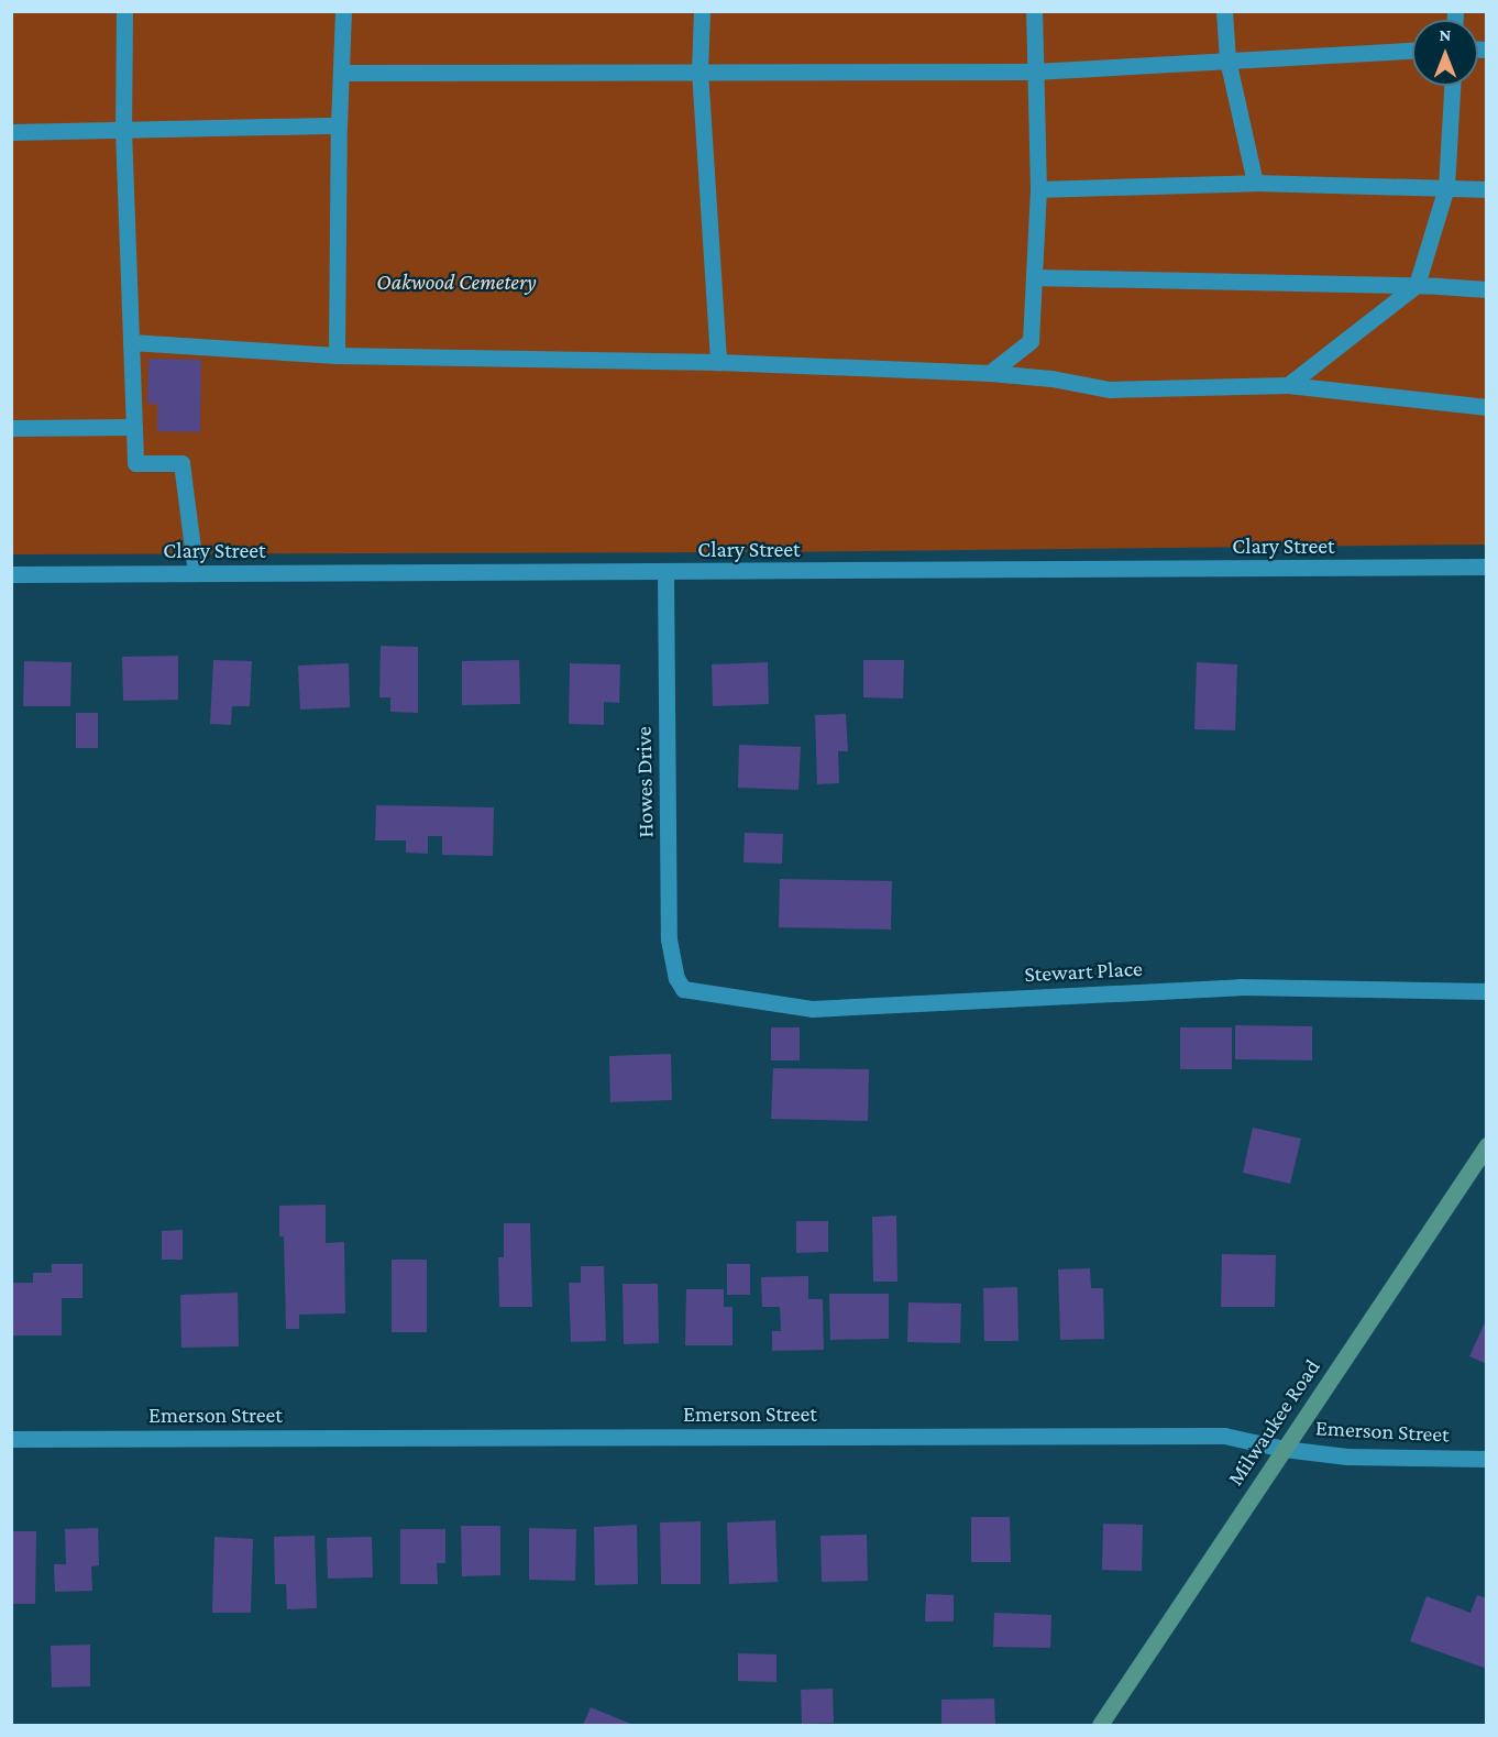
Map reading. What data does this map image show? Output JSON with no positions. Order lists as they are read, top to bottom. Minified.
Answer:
{"streets":{"street":["Clary Street","Howes Drive","Stewart Place","Emerson Street","Milwaukee Road"]},"crossings":[["Clary Street","Howes Drive"],["Howes Drive","Stewart Place"],["Emerson Street","Milwaukee Road"]],"parks":["Oakwood Cemetery"],"north":"top"}
